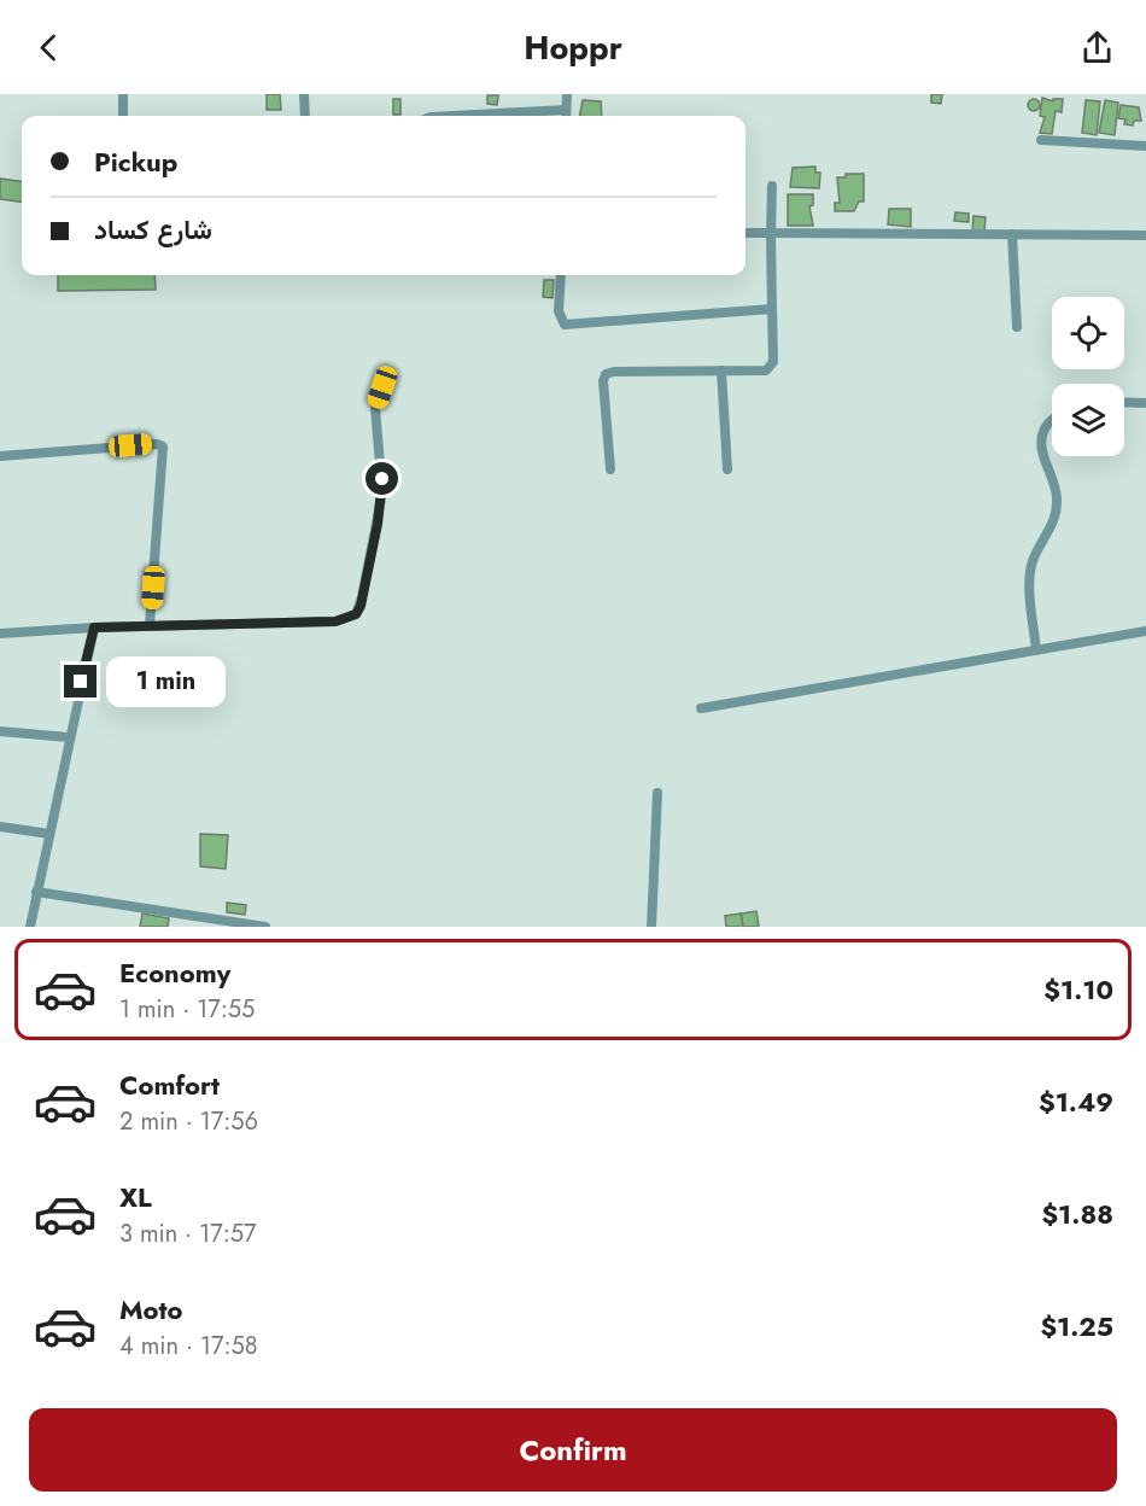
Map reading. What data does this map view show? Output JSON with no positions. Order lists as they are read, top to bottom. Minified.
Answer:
{"page":{"header":"Hoppr","banner":["Pickup","شارع كساد"],"bubble":"1 min","list":[{"name":"Economy","note":"1 min · 17:55","value":"$1.10"},{"name":"Comfort","note":"2 min · 17:56","value":"$1.49"},{"name":"XL","note":"3 min · 17:57","value":"$1.88"},{"name":"Moto","note":"4 min · 17:58","value":"$1.25"}],"buttons":"Confirm"}}
